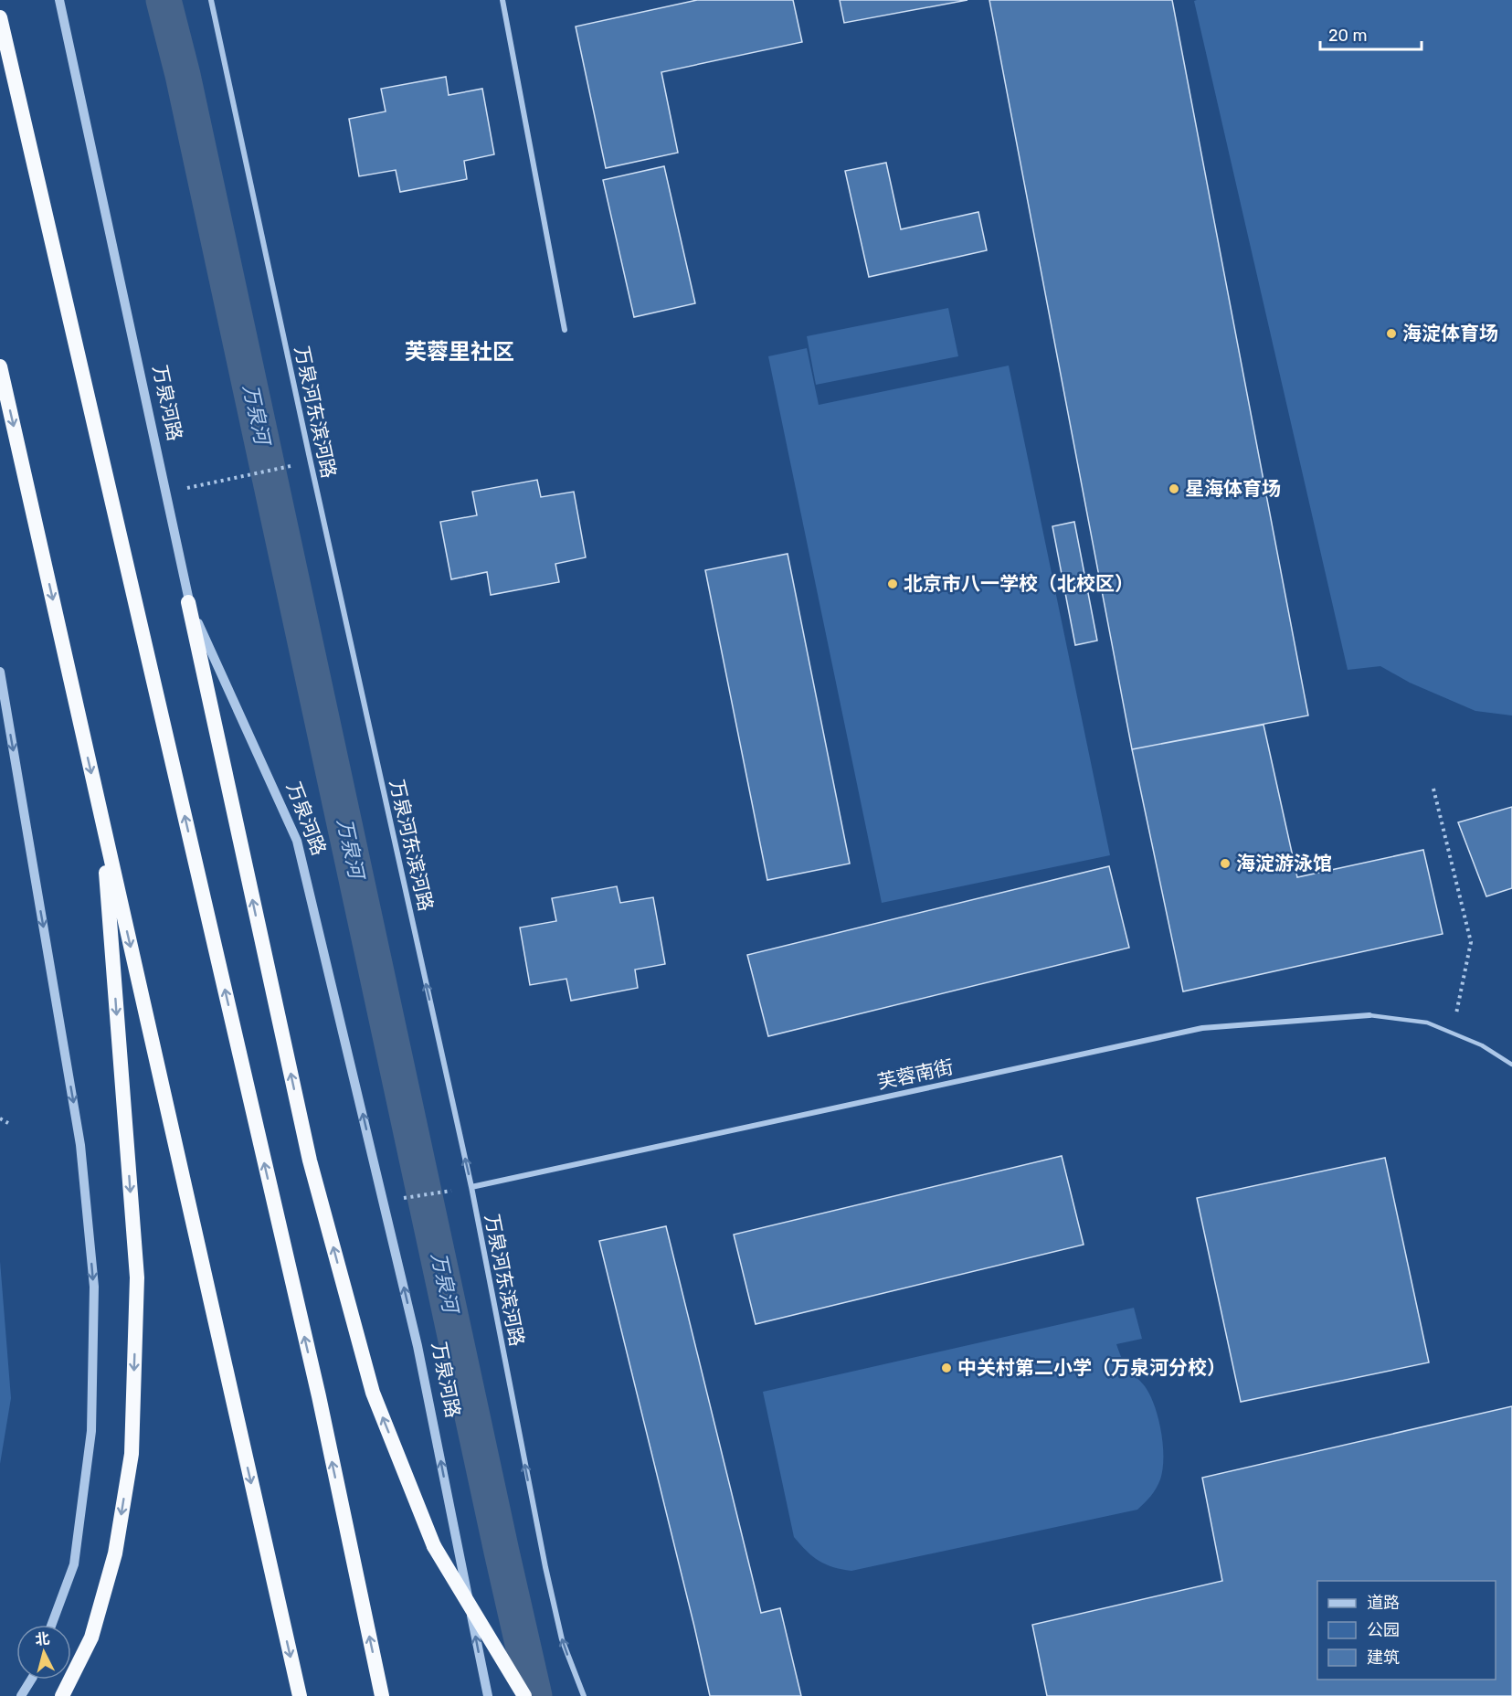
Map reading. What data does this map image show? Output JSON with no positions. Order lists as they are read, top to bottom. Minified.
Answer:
{"streets":{"street":["万泉河路","万泉河东滨河路","芙蓉南街"]},"crossings":[["万泉河东滨河路","芙蓉南街"]],"one_way":["万泉河路","万泉河东滨河路"],"districts":["芙蓉里社区"],"water":["万泉河"],"places":["海淀体育场","星海体育场","北京市八一学校（北校区）","海淀游泳馆","中关村第二小学（万泉河分校）"],"legend":["道路","公园","建筑"],"scale_bar":"20 m","north":"top"}
